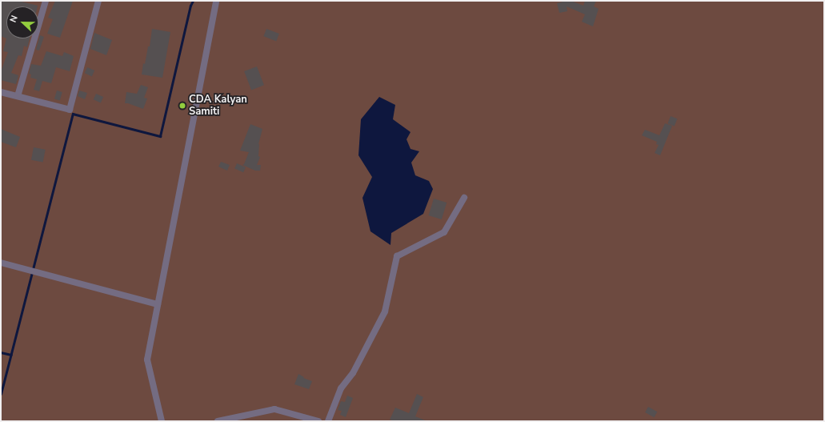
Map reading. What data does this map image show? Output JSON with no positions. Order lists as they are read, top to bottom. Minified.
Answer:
{"places":["CDA Kalyan Samiti"],"north":"left"}
